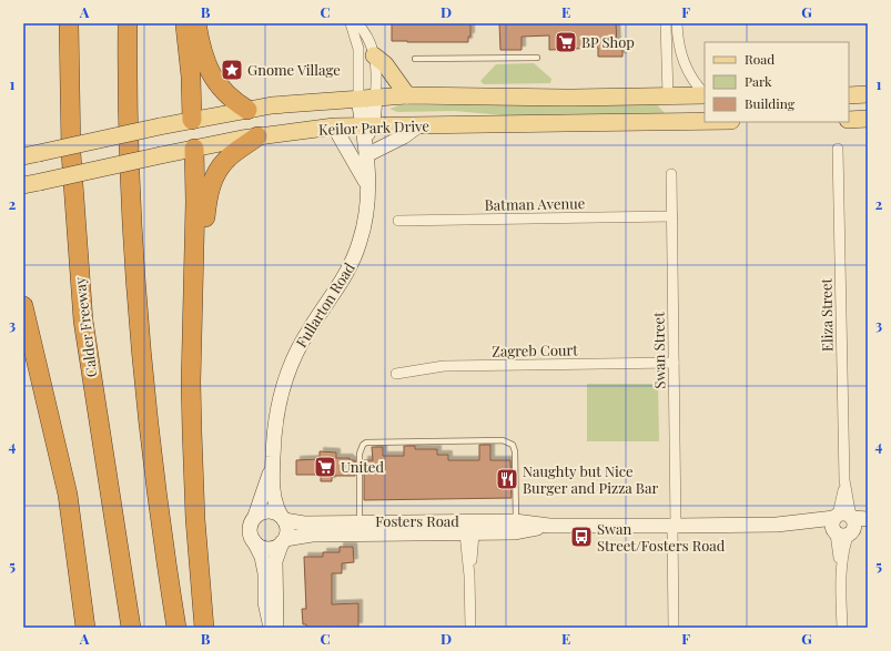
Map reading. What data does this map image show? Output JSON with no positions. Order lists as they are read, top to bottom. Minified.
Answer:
{"streets":{"highway":["Calder Freeway"],"main road":["Keilor Park Drive","Fullarton Road","Fosters Road"],"street":["Batman Avenue","Eliza Street","Zagreb Court","Swan Street"]},"crossings":[["Keilor Park Drive","Fullarton Road"],["Batman Avenue","Swan Street"],["Fullarton Road","Fosters Road"],["Eliza Street","Fosters Road"],["Zagreb Court","Swan Street"],["Swan Street","Fosters Road"]],"places":{"supermarket":["BP Shop","United"],"place":["Gnome Village"],"restaurant":["Naughty but Nice Burger and Pizza Bar"],"bus stop":["Swan Street/Fosters Road"]},"legend":["Road","Park","Building"],"grid":{"columns":["A","B","C","D","E","F","G"],"rows":["1","2","3","4","5"]}}
